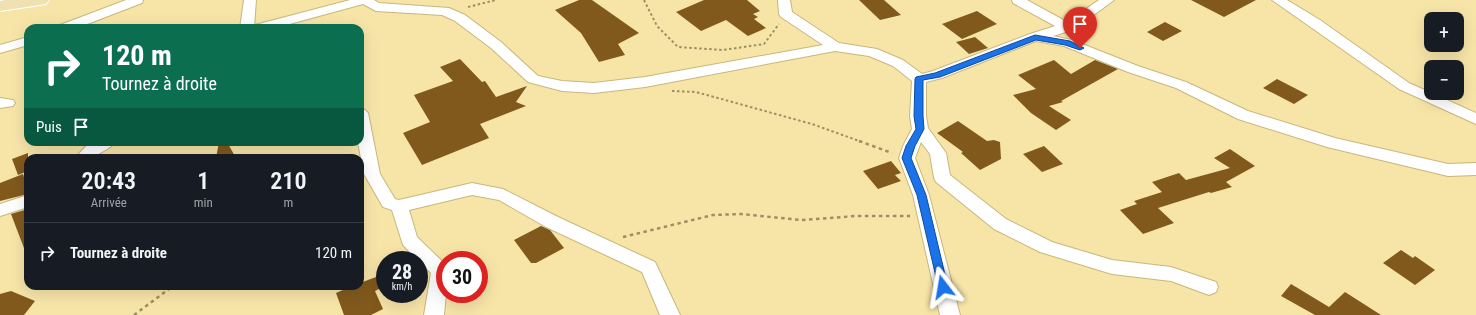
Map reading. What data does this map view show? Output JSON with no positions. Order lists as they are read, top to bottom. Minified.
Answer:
{"page":{"map_buttons":["+","−"],"turn":["120 m","Tournez à droite"],"then":"Puis","eta":["20:43","Arrivée","1","min","210","m"],"list":[{"name":"Tournez à droite","value":"120 m"}],"speed":"28 km/h","limit":"30"}}
